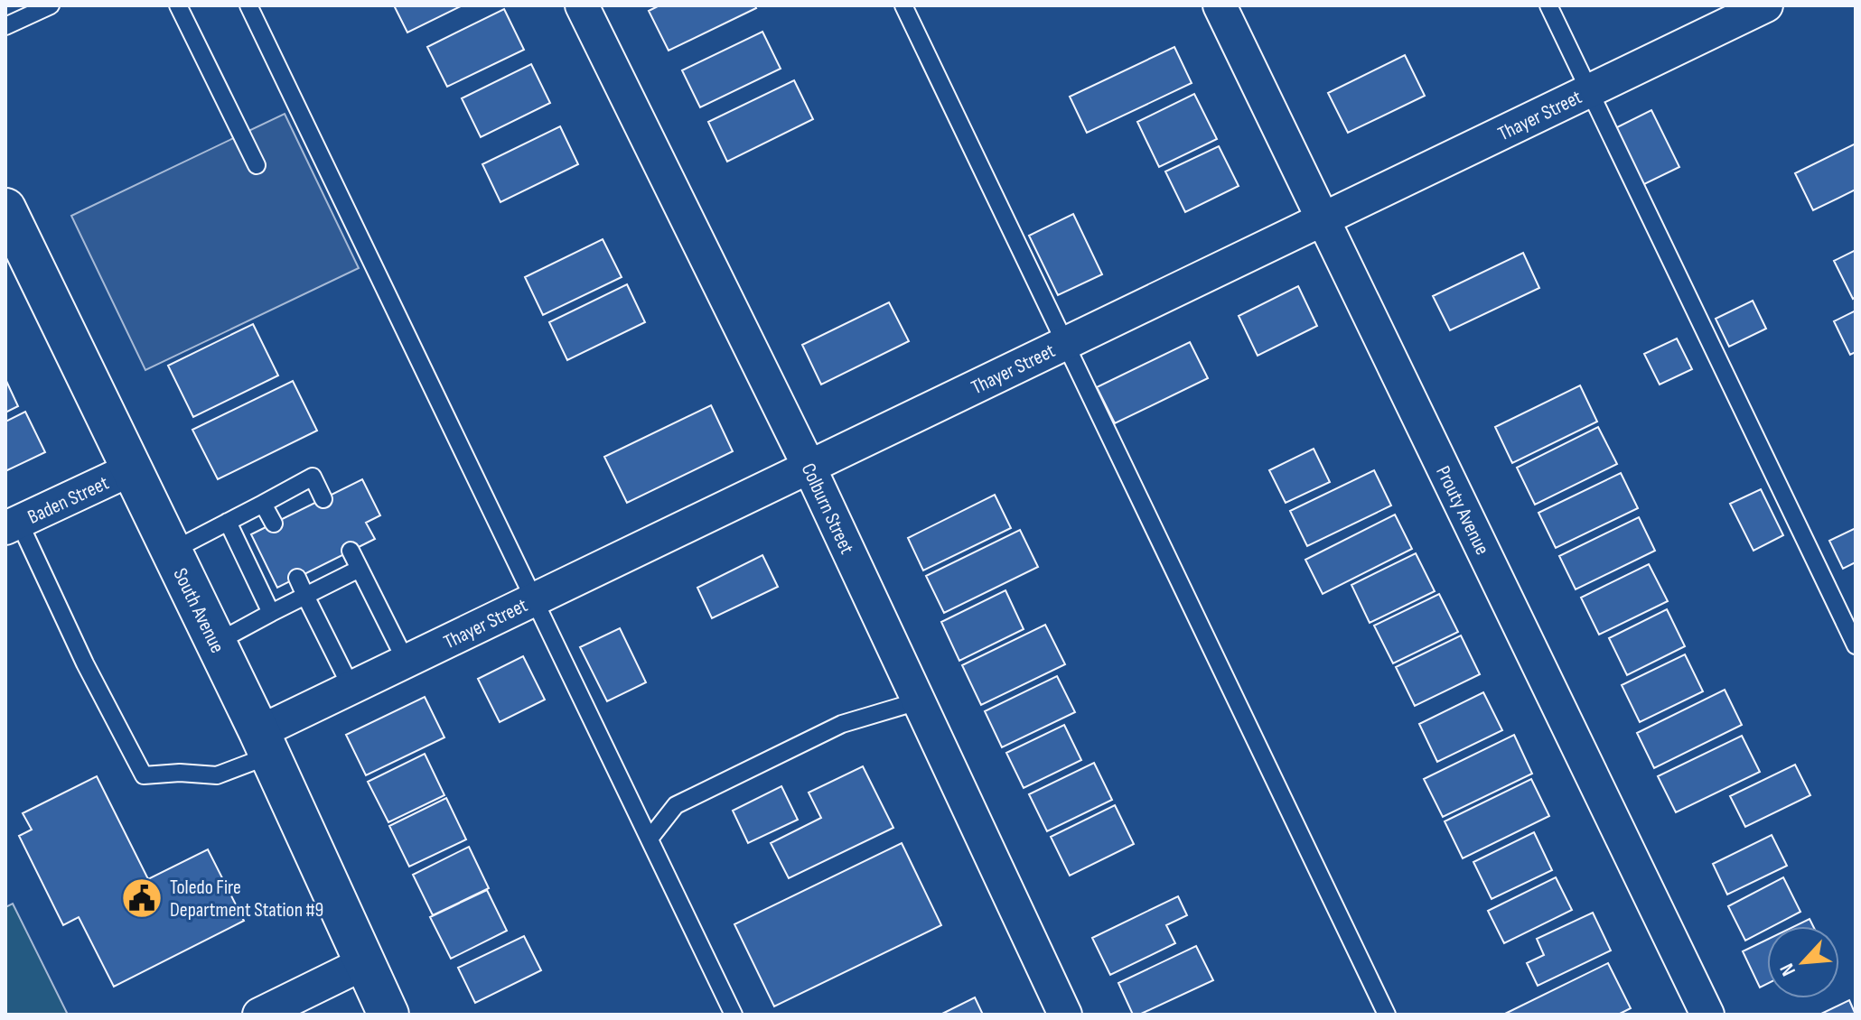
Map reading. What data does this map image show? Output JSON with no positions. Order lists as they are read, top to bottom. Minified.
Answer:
{"streets":{"street":["Thayer Street","Baden Street","Colburn Street","Prouty Avenue","South Avenue"]},"crossings":[["Thayer Street","Colburn Street"],["Thayer Street","Prouty Avenue"],["Thayer Street","South Avenue"],["Baden Street","South Avenue"]],"places":{"public building":["Toledo Fire Department Station #9"]},"north":"bottom left"}
